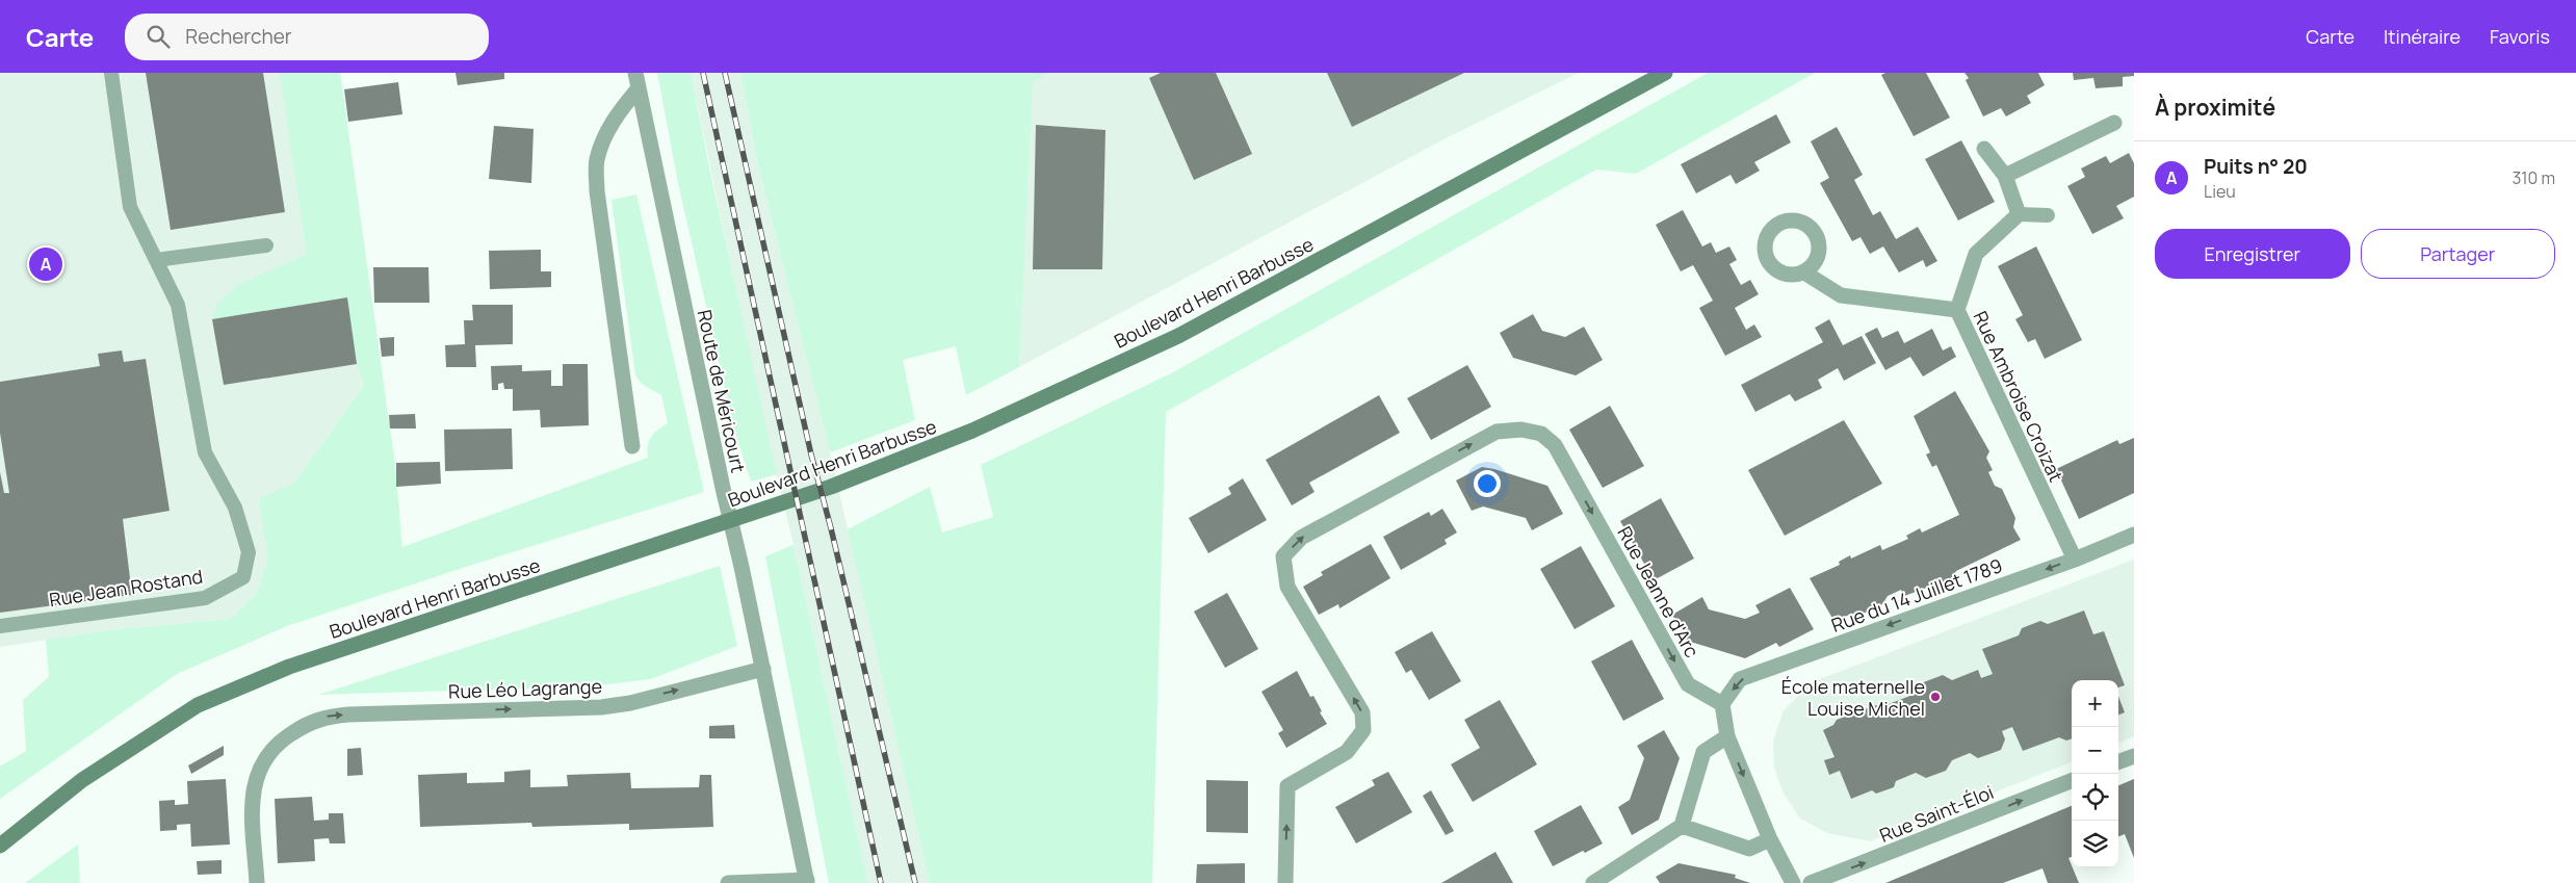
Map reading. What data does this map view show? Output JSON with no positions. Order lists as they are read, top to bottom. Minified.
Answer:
{"streets":{"main road":["Boulevard Henri Barbusse"],"street":["Route de Méricourt","Rue Ambroise Croizat","Rue Jeanne d'Arc","Rue du 14 Juillet 1789","Rue Léo Lagrange","Rue Saint-Éloi"],"lane":["Rue Jean Rostand"]},"crossings":[["Route de Méricourt","Rue Léo Lagrange"],["Rue Ambroise Croizat","Rue du 14 Juillet 1789"],["Rue Jeanne d'Arc","Rue du 14 Juillet 1789"]],"one_way":["Rue du 14 Juillet 1789","Rue Léo Lagrange","Rue Saint-Éloi"],"places":["École maternelle Louise Michel"],"page":{"header":"Carte","search":"Rechercher","nav":["Carte","Itinéraire","Favoris"],"heading":"À proximité","list":[{"mark":"A","name":"Puits n° 20","note":"Lieu","value":"310 m"}],"buttons":["Enregistrer","Partager"],"pins":"A","map_buttons":["+","−"]}}
